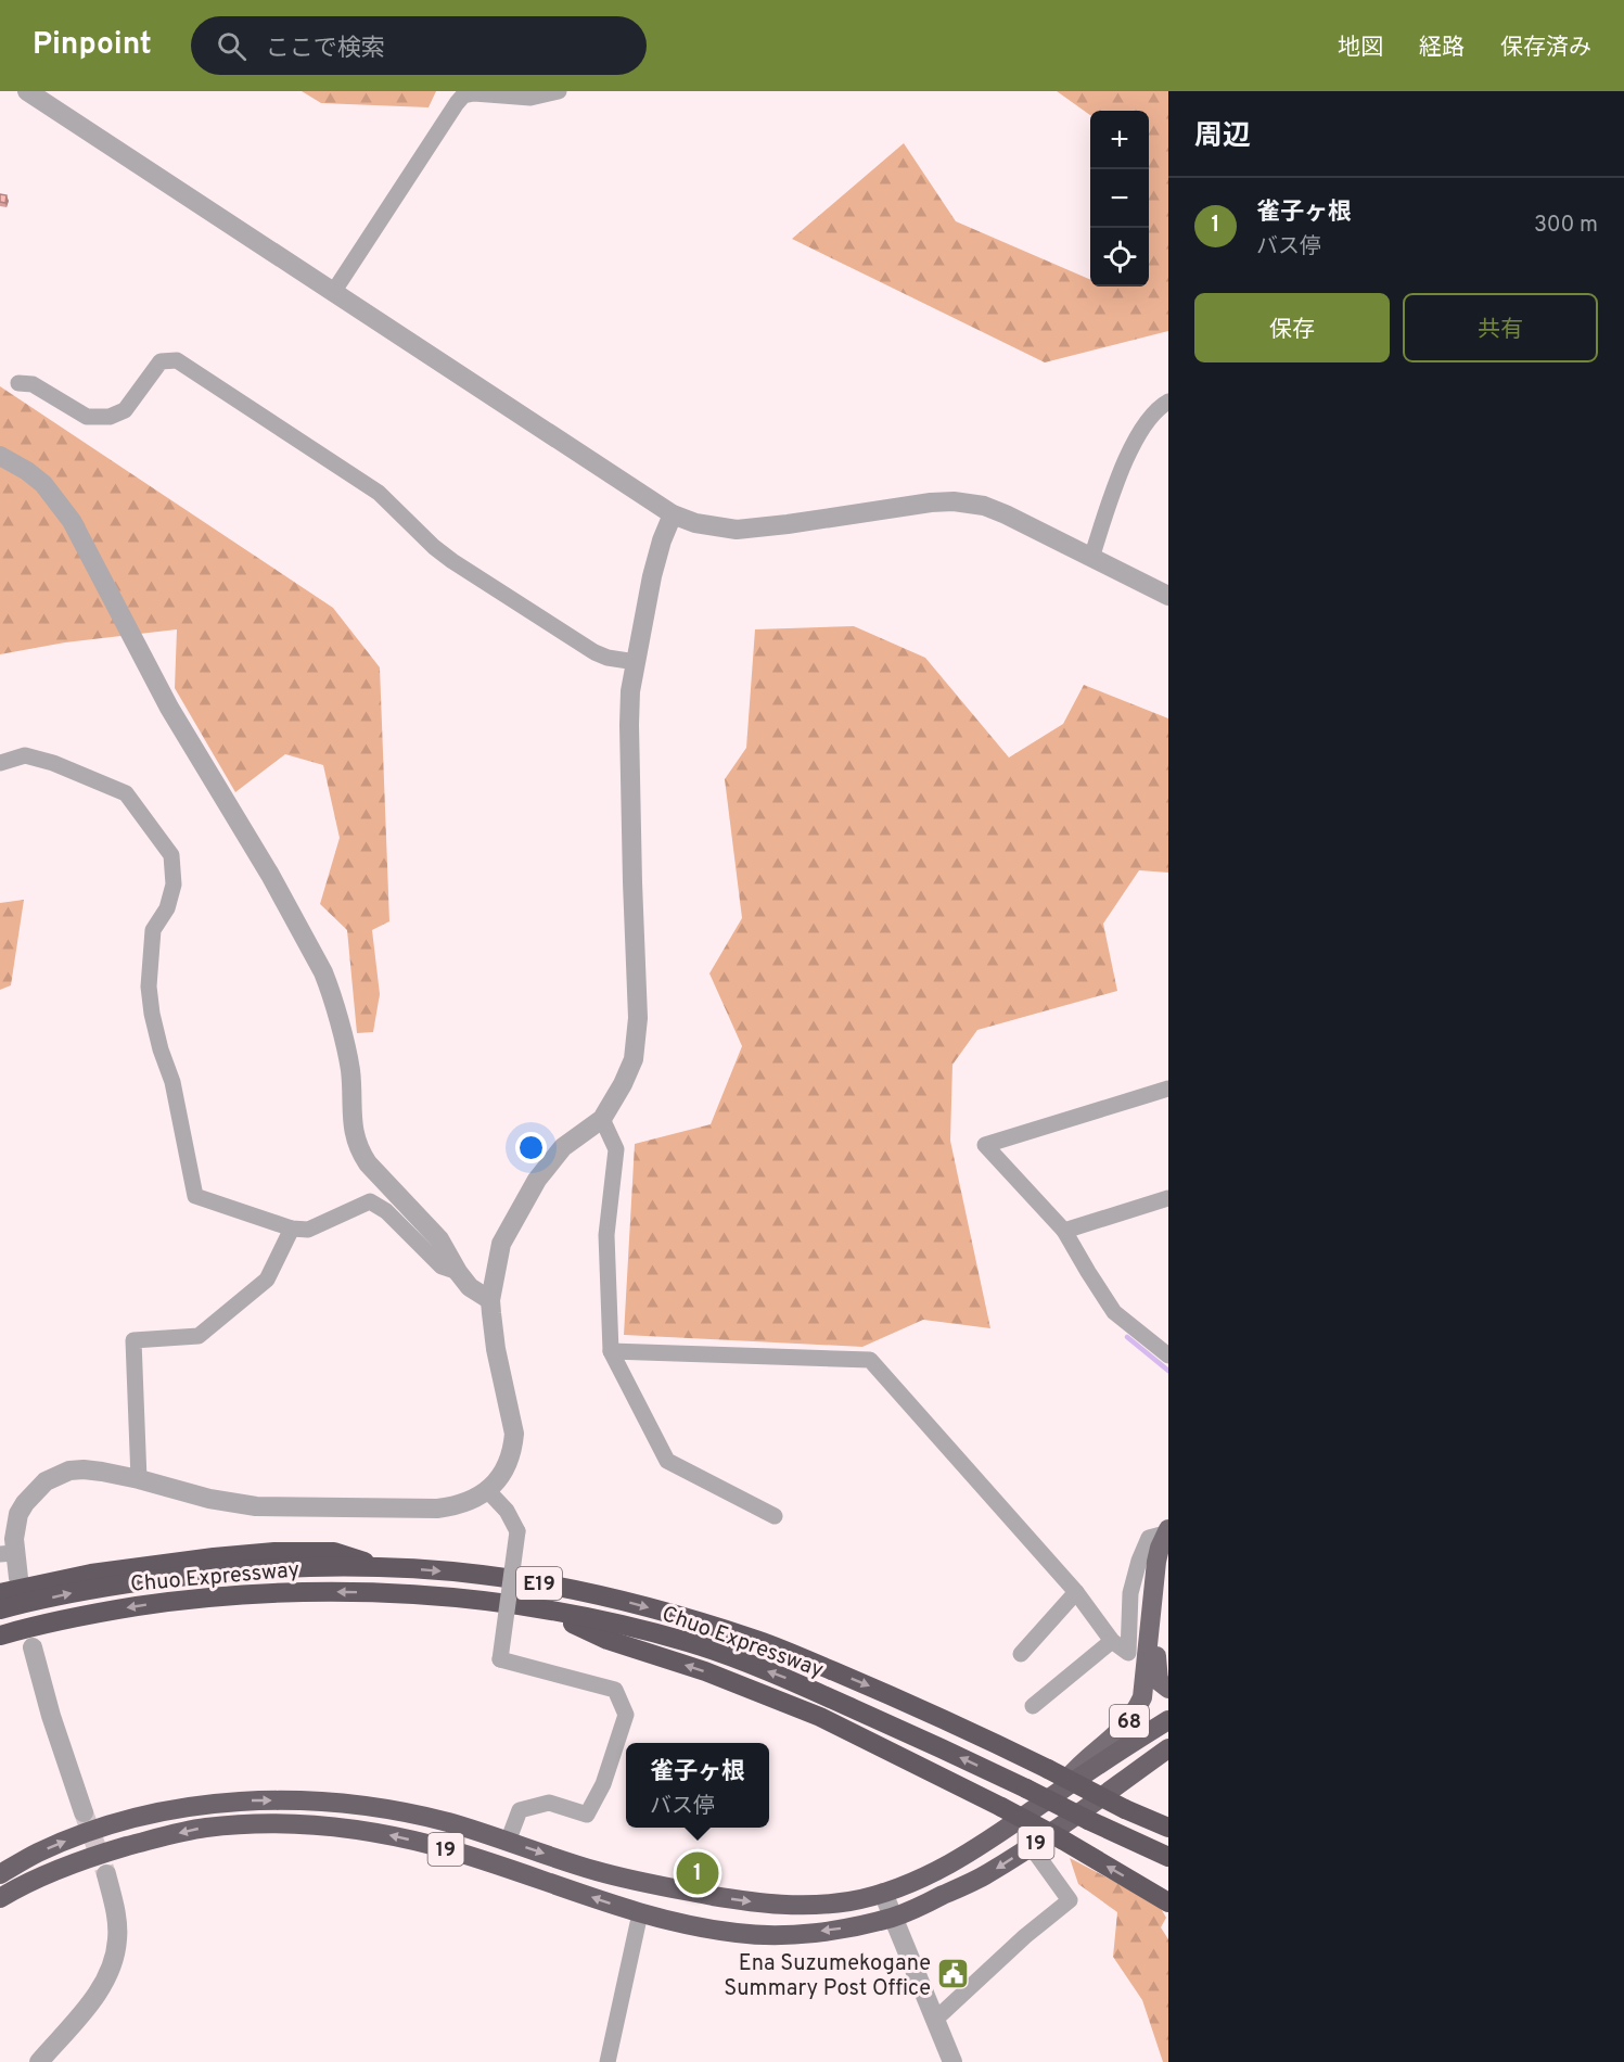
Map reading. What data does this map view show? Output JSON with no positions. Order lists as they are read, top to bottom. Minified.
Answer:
{"streets":{"highway":["Chuo Expressway","E19","19"],"main road":["68"]},"crossings":[["68","19"]],"places":{"public building":["Ena Suzumekogane Summary Post Office"]},"page":{"header":"Pinpoint","search":"ここで検索","nav":["地図","経路","保存済み"],"heading":"周辺","map_buttons":["+","−"],"list":[{"mark":"1","name":"雀子ヶ根","note":"バス停","value":"300 m"}],"buttons":["保存","共有"],"popup":["雀子ヶ根","バス停"],"pins":"1"}}
